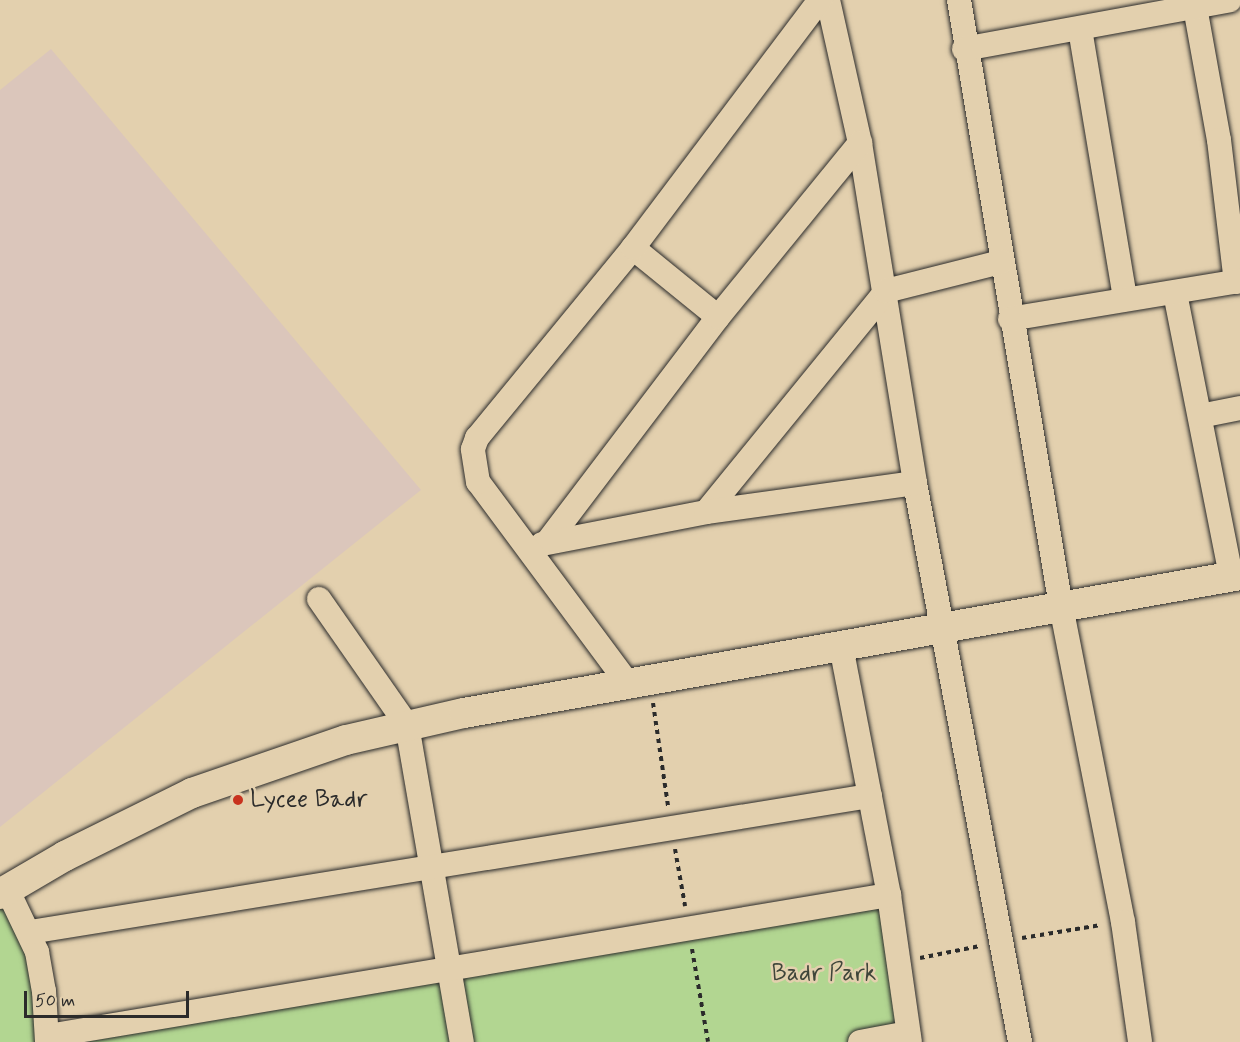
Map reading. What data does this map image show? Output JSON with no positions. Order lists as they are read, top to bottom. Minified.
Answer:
{"parks":["Badr Park"],"places":["Lycee Badr"],"scale_bar":"50 m"}
